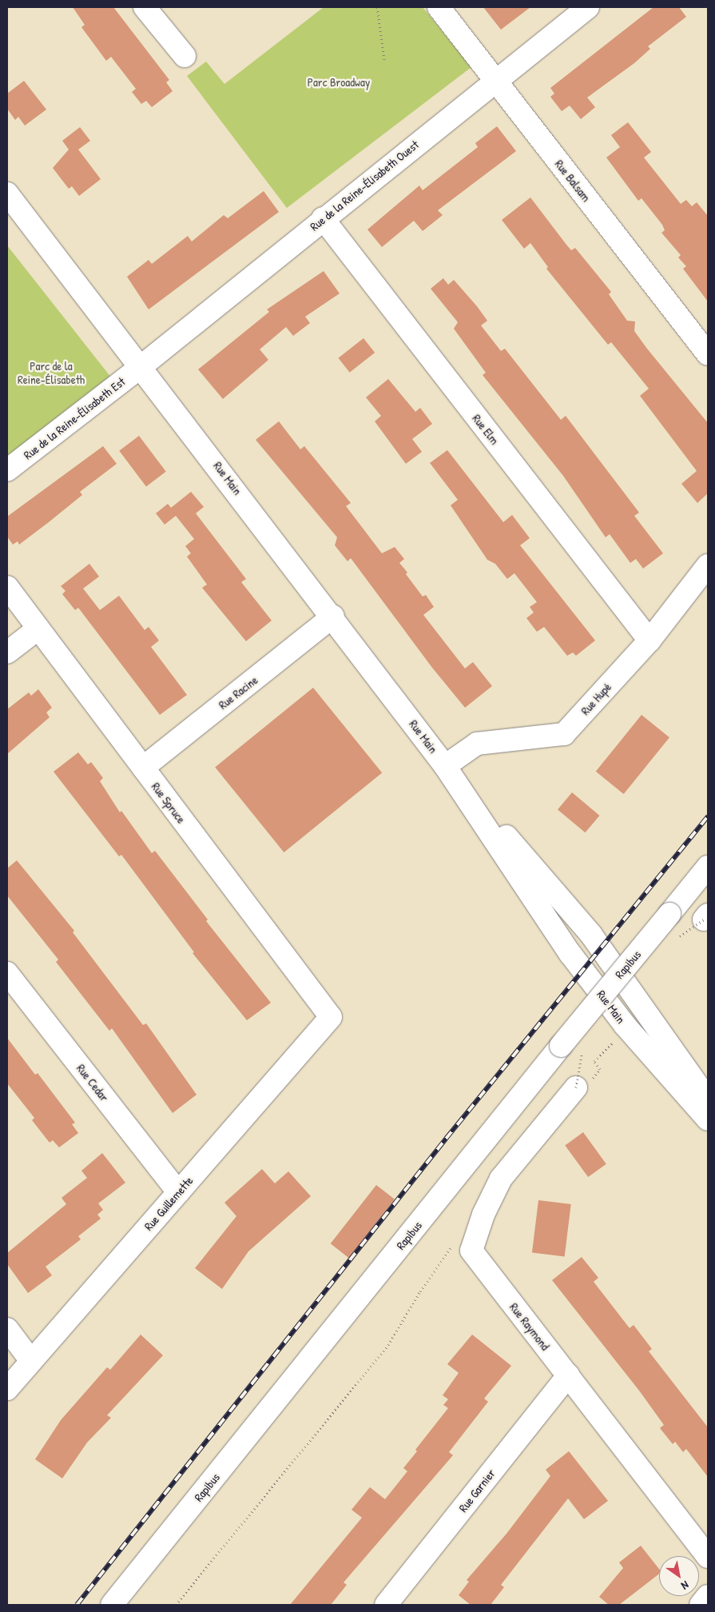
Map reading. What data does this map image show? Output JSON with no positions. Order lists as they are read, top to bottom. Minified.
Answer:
{"streets":{"street":["Rue Balsam","Rue de la Reine-Élisabeth Ouest","Rue de la Reine-Élisabeth Est","Rue Elm","Rue Main","Rue Racine","Rue Hupé","Rue Spruce","Rapibus","Rue Cedar","Rue Guillemette","Rue Raymond","Rue Garnier"]},"crossings":[["Rue Balsam","Rue de la Reine-Élisabeth Ouest"],["Rue de la Reine-Élisabeth Ouest","Rue de la Reine-Élisabeth Est"],["Rue de la Reine-Élisabeth Ouest","Rue Elm"],["Rue de la Reine-Élisabeth Ouest","Rue Main"],["Rue de la Reine-Élisabeth Est","Rue Main"],["Rue Elm","Rue Hupé"],["Rue Main","Rue Racine"],["Rue Main","Rue Hupé"],["Rue Racine","Rue Spruce"],["Rue Spruce","Rue Guillemette"],["Rue Cedar","Rue Guillemette"],["Rue Raymond","Rue Garnier"]],"parks":["Parc Broadway","Parc de la Reine-Élisabeth"],"north":"bottom right"}
